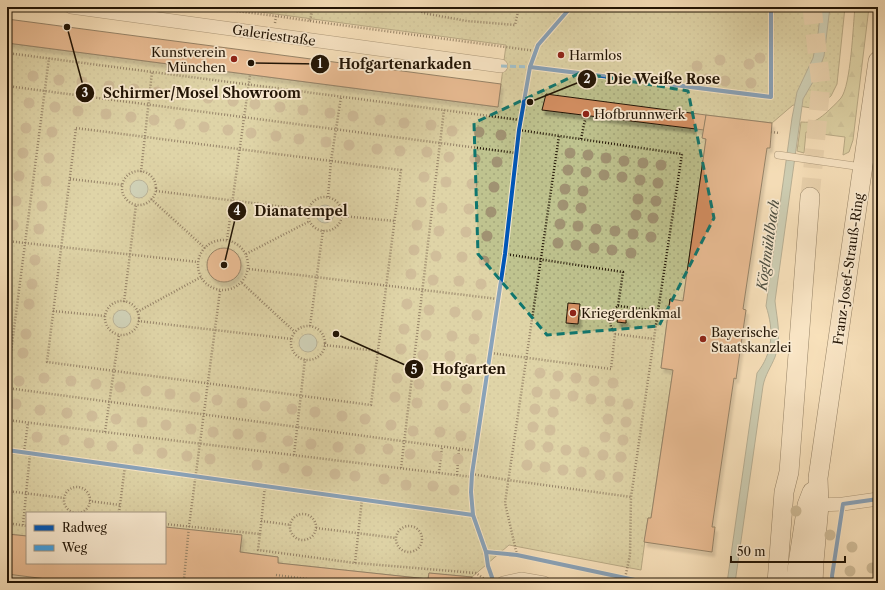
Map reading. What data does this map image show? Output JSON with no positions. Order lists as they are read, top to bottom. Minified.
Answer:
{"streets":{"main road":["Franz-Josef-Strauß-Ring"],"street":["Galeriestraße"]},"water":["Köglmühlbach"],"places":["Schirmer/Mosel Showroom","Harmlos","Kunstverein München","Hofgartenarkaden","Die Weiße Rose","Hofbrunnwerk","Dianatempel","Kriegerdenkmal","Hofgarten","Bayerische Staatskanzlei"],"legend":["Radweg","Weg"],"scale_bar":"50 m"}
